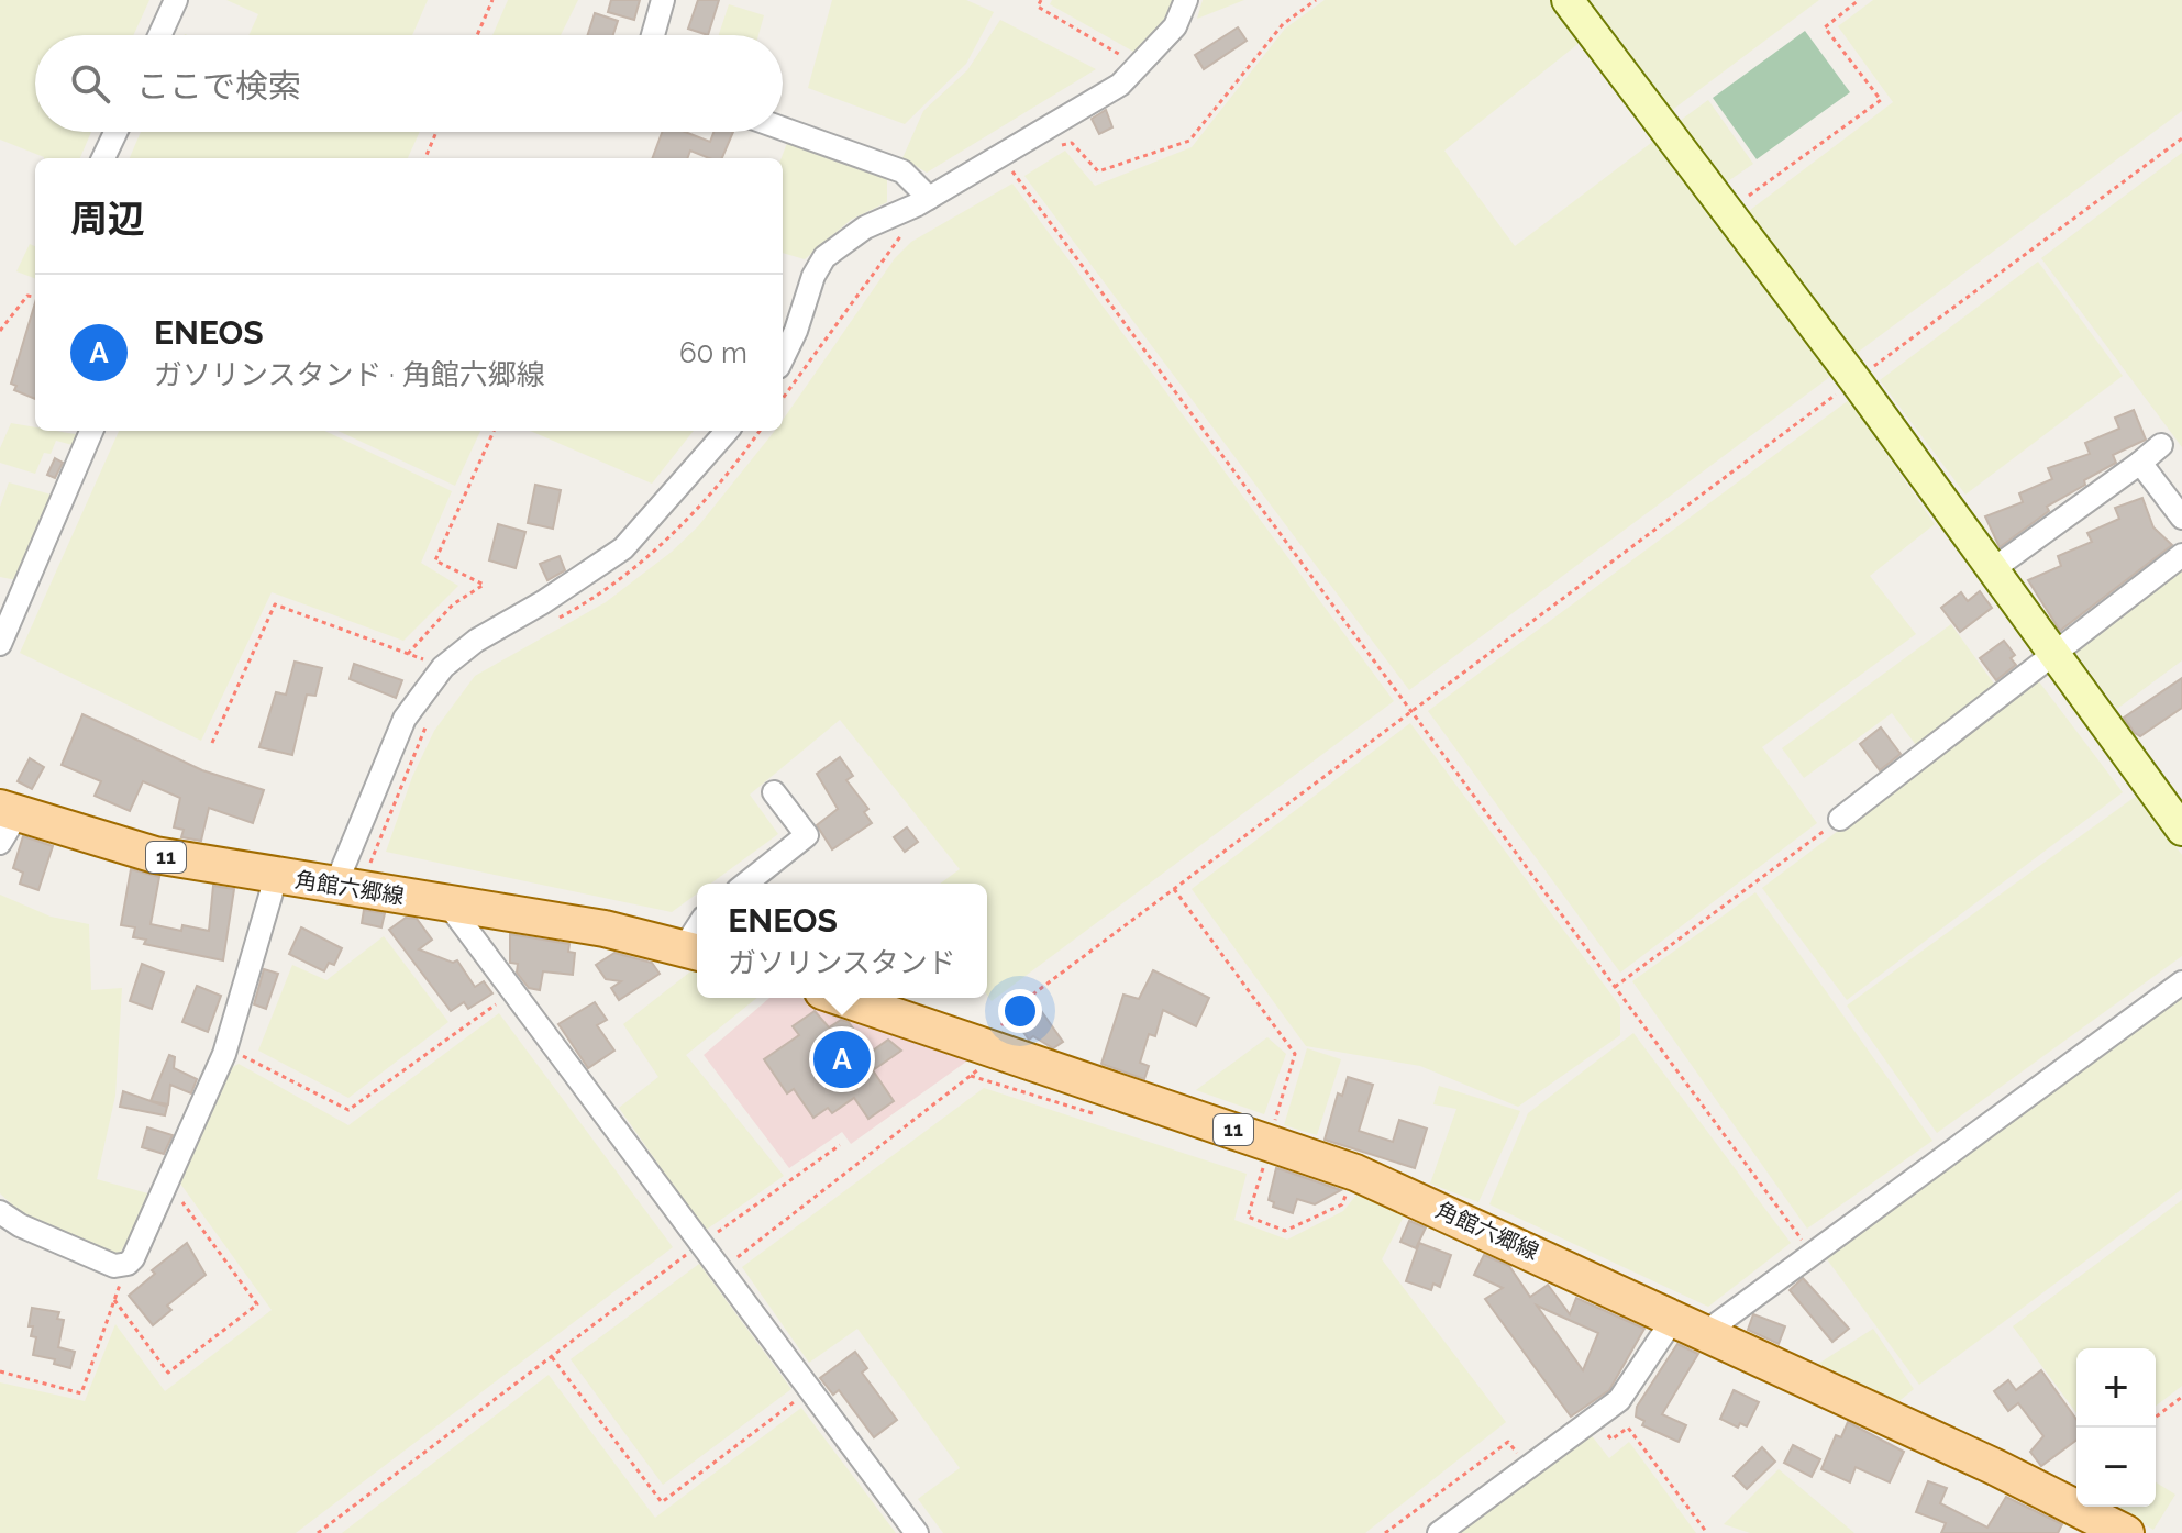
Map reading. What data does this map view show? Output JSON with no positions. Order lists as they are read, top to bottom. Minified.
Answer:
{"streets":{"main road":["11","角館六郷線"]},"page":{"search":"ここで検索","heading":"周辺","list":[{"mark":"A","name":"ENEOS","note":"ガソリンスタンド · 角館六郷線","value":"60 m"}],"popup":["ENEOS","ガソリンスタンド"],"pins":"A","map_buttons":["+","−"]}}
